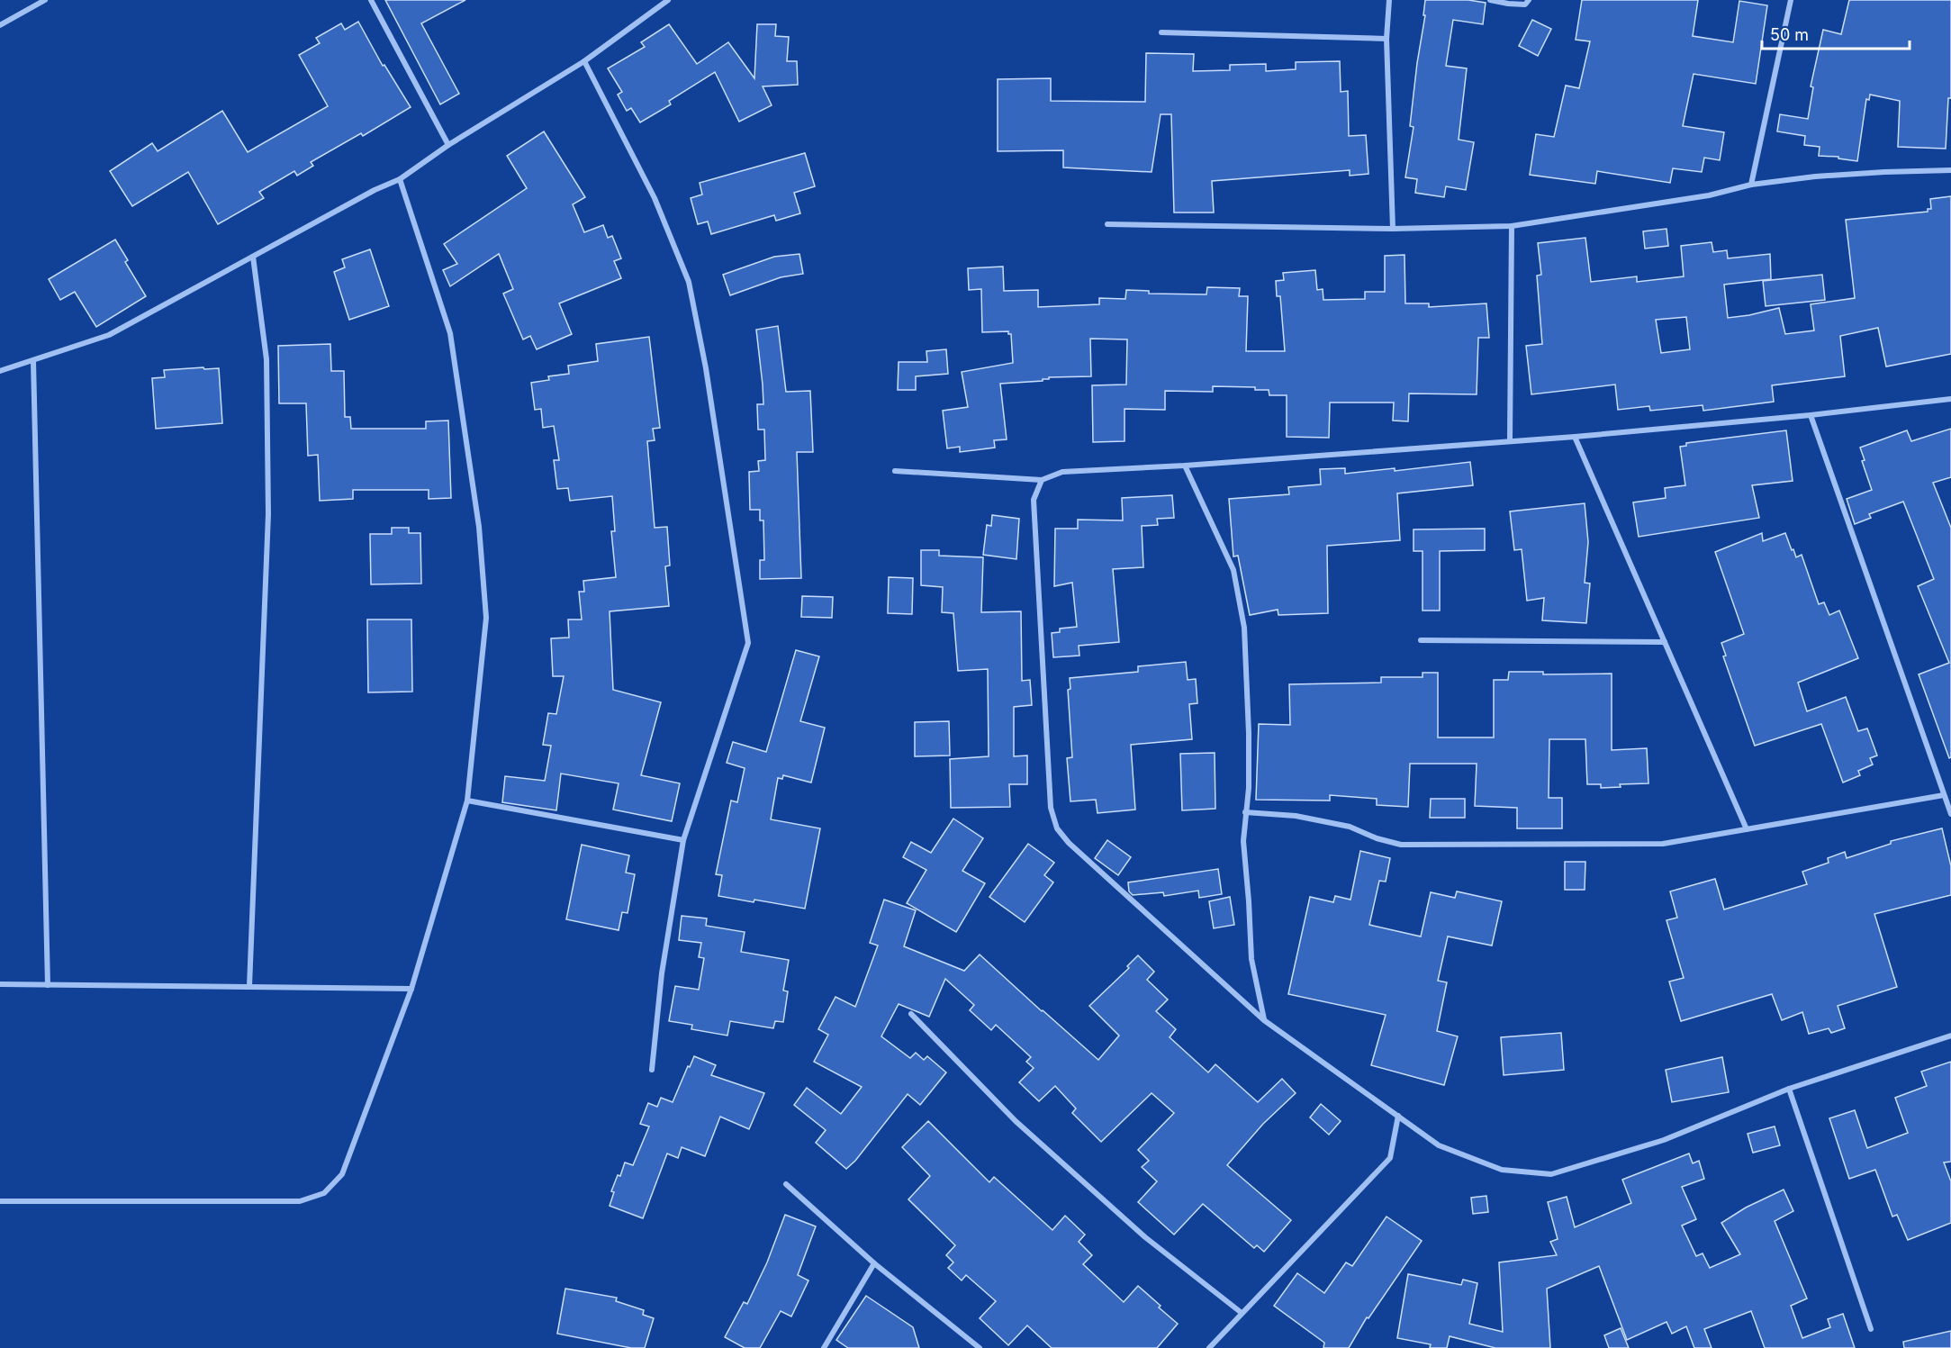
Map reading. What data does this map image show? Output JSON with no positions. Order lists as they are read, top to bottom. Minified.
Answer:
{"scale_bar":"50 m"}
